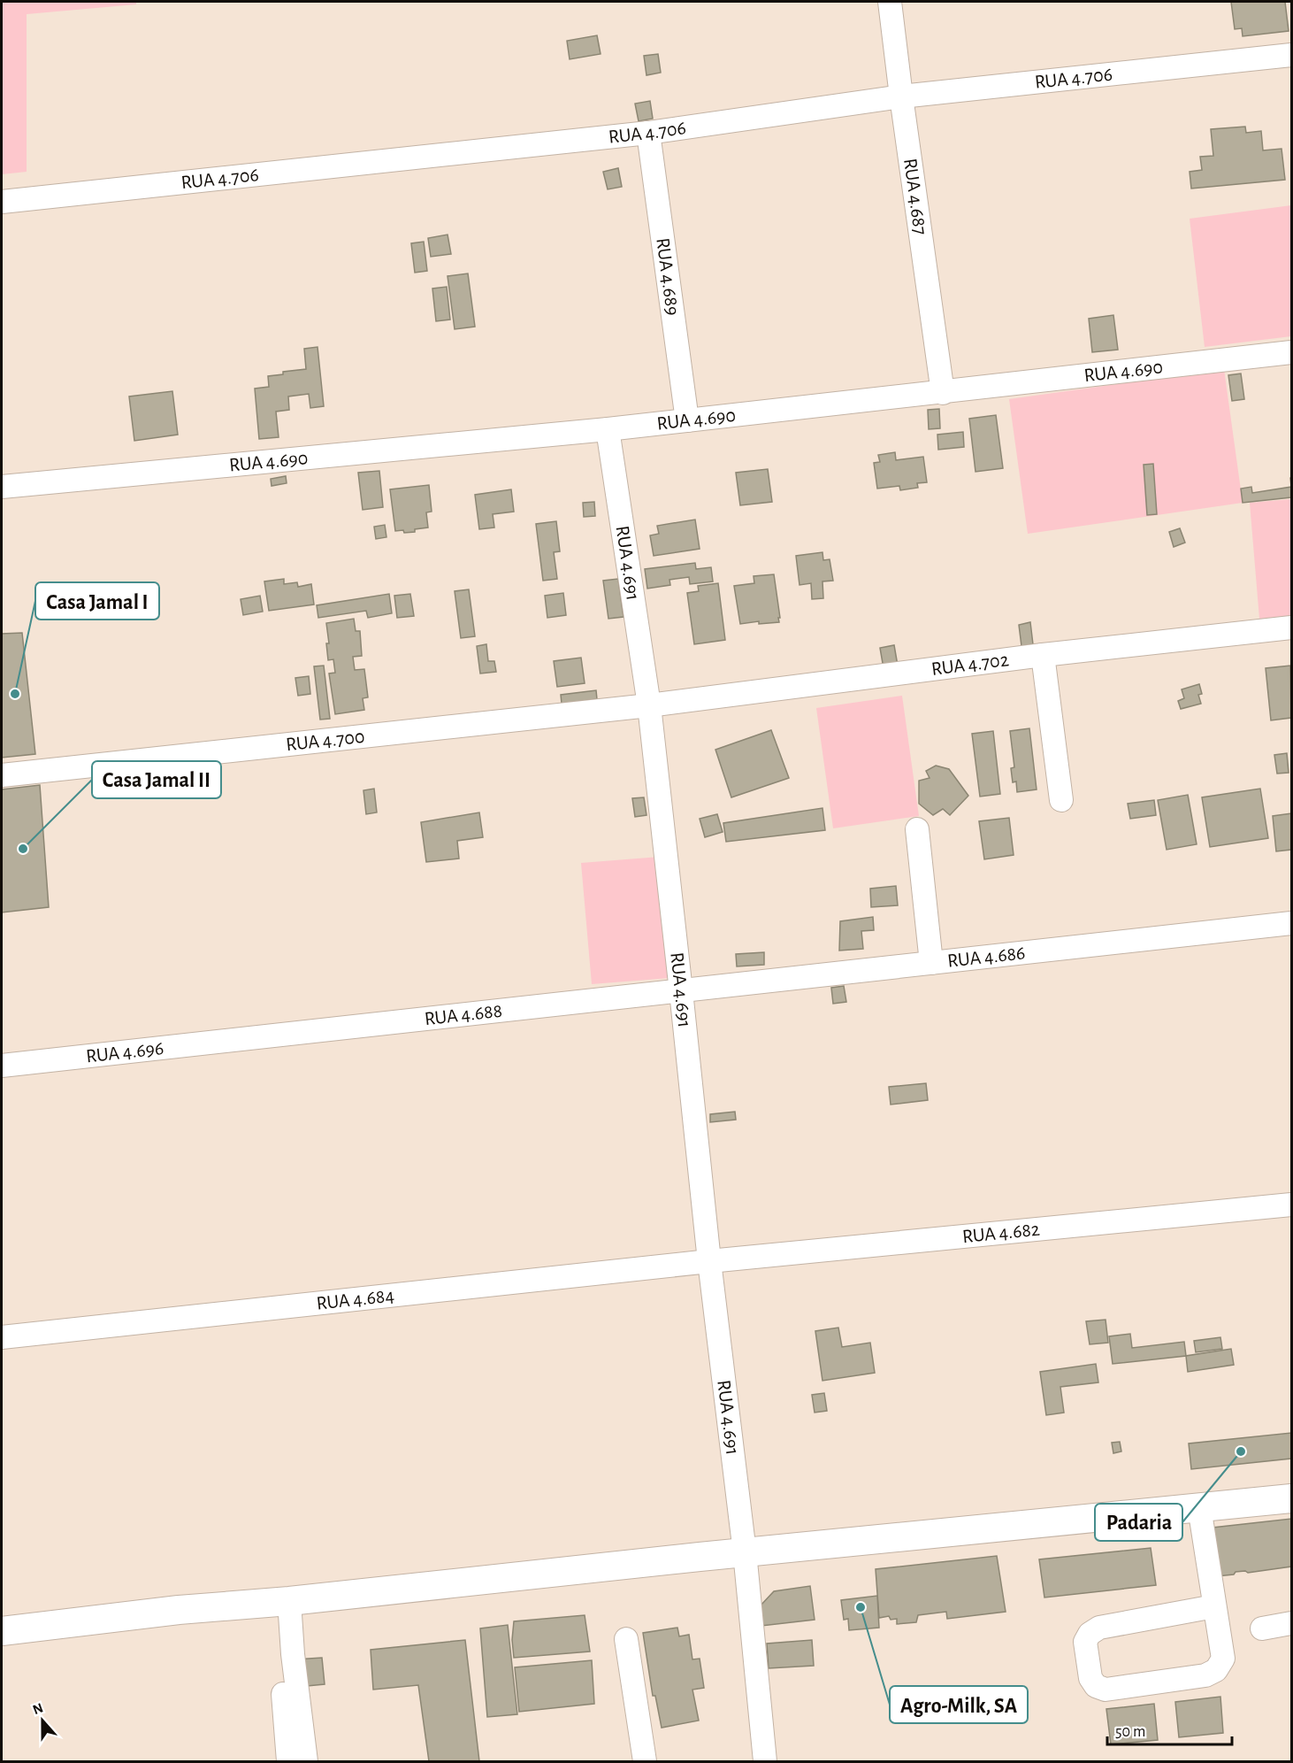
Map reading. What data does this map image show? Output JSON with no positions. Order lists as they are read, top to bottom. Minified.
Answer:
{"streets":{"street":["RUA 4.706","RUA 4.687","RUA 4.689","RUA 4.690","RUA 4.691","RUA 4.702","RUA 4.700","RUA 4.686","RUA 4.688","RUA 4.696","RUA 4.682","RUA 4.684"]},"crossings":[["RUA 4.706","RUA 4.687"],["RUA 4.706","RUA 4.689"],["RUA 4.687","RUA 4.690"],["RUA 4.689","RUA 4.690"],["RUA 4.690","RUA 4.691"],["RUA 4.691","RUA 4.702"],["RUA 4.691","RUA 4.700"],["RUA 4.691","RUA 4.686"],["RUA 4.691","RUA 4.688"],["RUA 4.691","RUA 4.682"],["RUA 4.691","RUA 4.684"],["RUA 4.702","RUA 4.700"],["RUA 4.686","RUA 4.688"],["RUA 4.688","RUA 4.696"],["RUA 4.682","RUA 4.684"]],"places":["Casa Jamal I","Casa Jamal II","Padaria","Agro-Milk, SA"],"scale_bar":"50 m","north":"top"}
